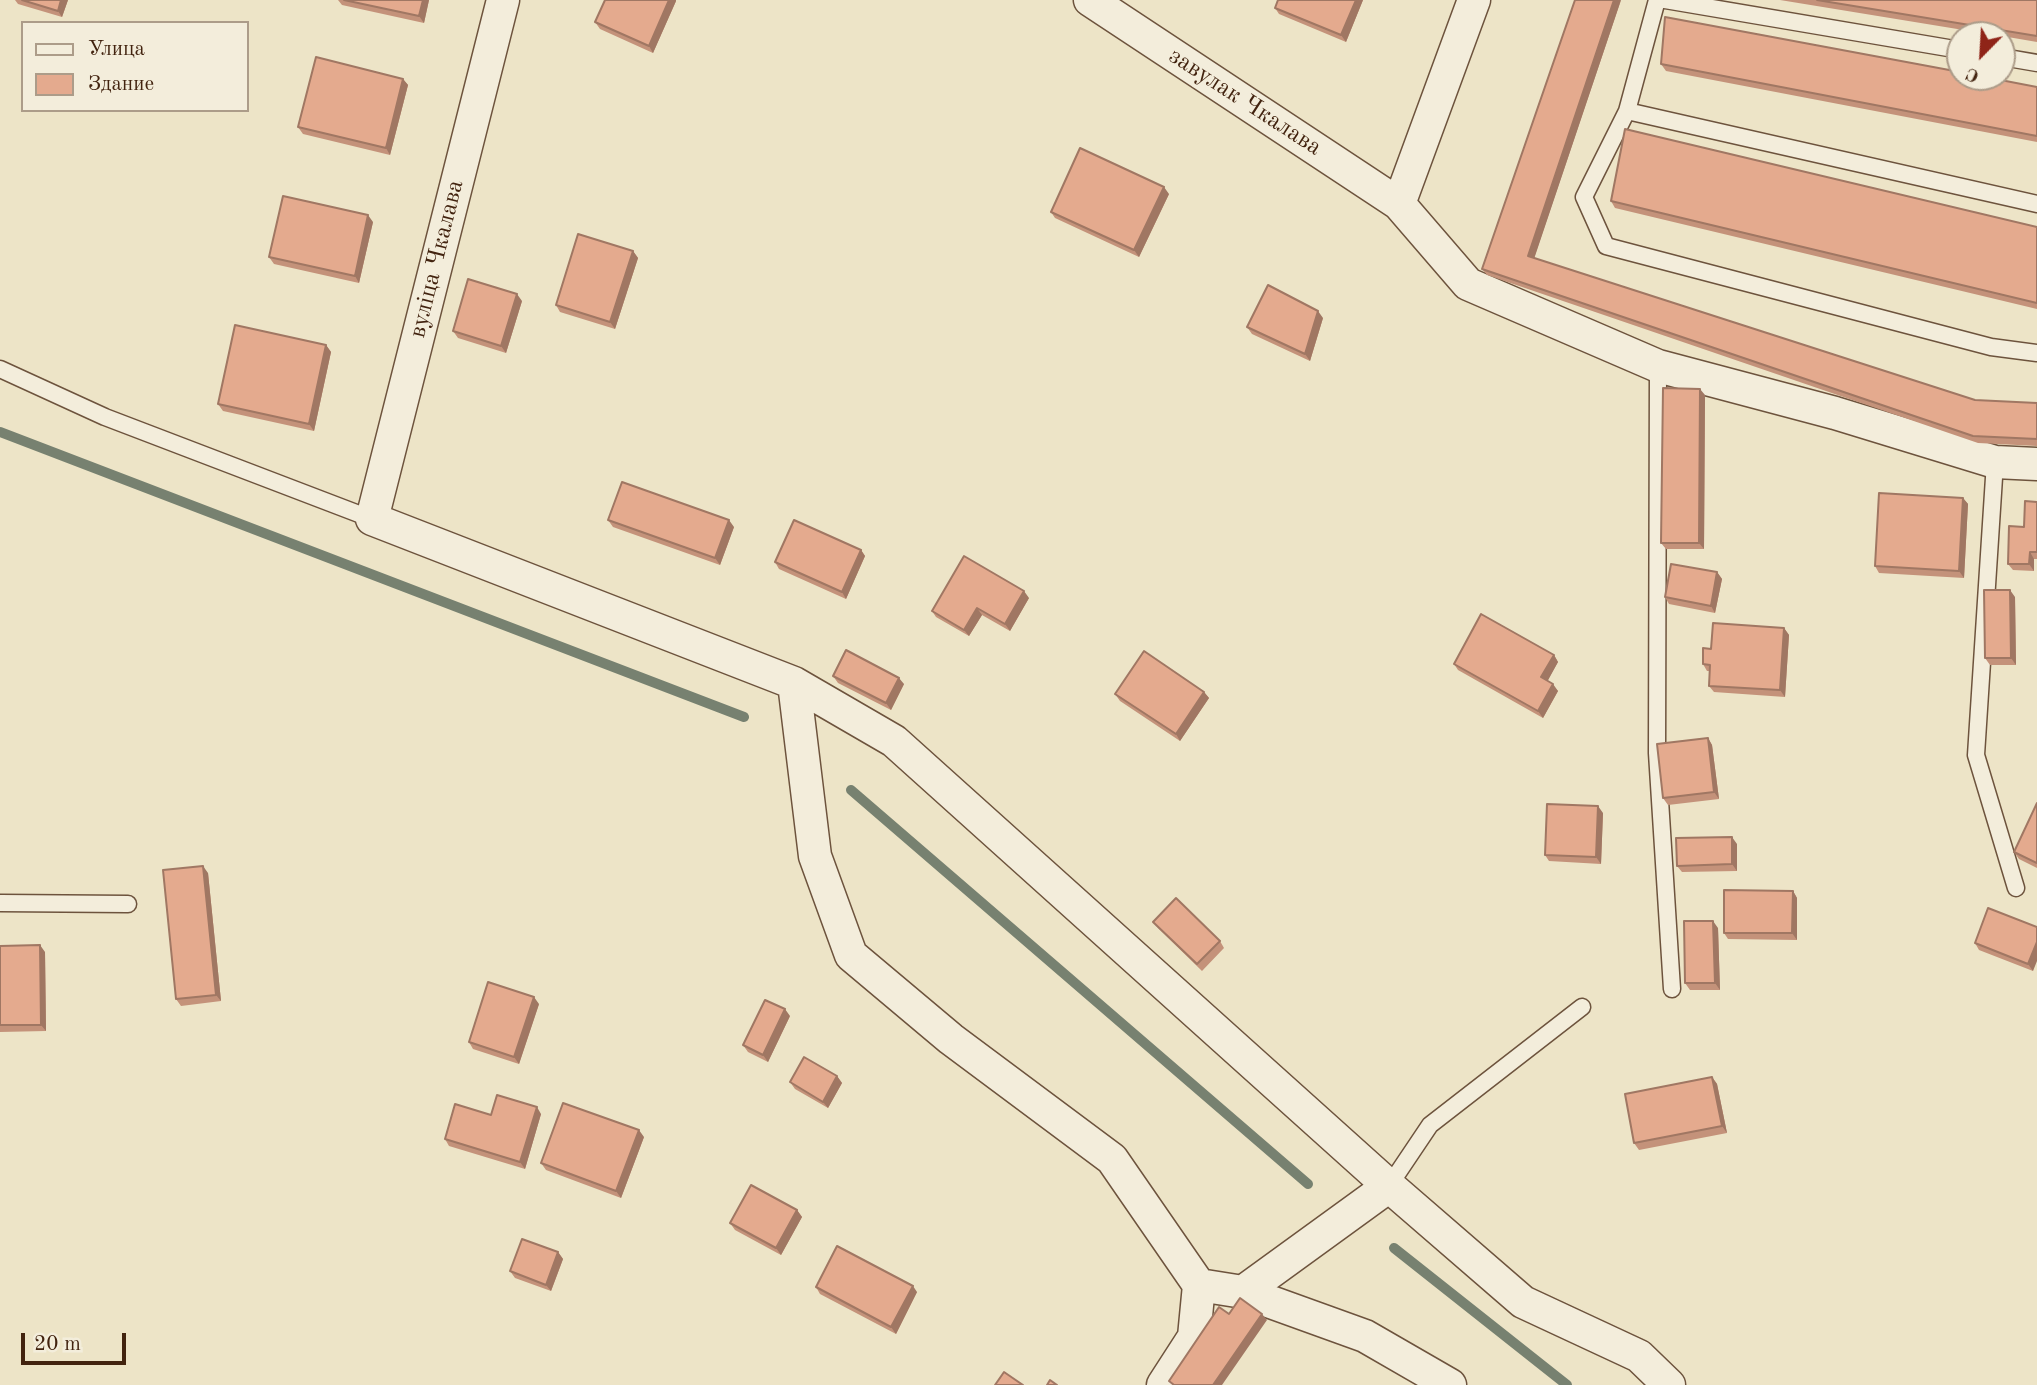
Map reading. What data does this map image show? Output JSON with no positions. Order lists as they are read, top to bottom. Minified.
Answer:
{"streets":{"street":["завулак Чкалава","вуліца Чкалава"]},"legend":["Улица","Здание"],"scale_bar":"20 m","north":"bottom left"}
